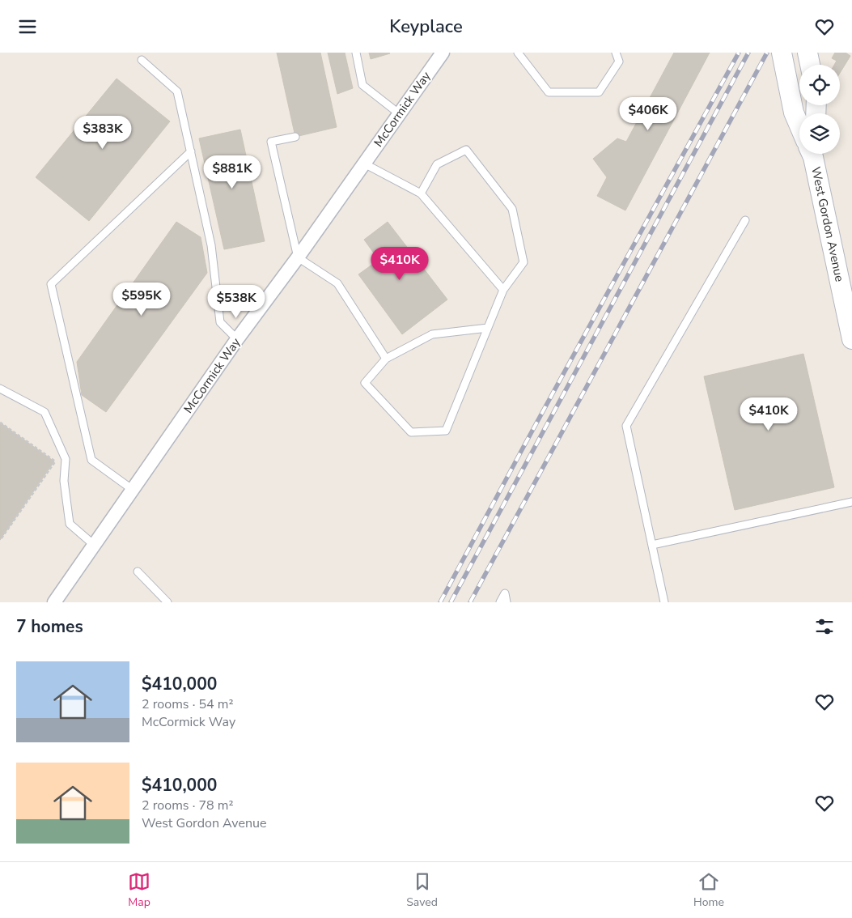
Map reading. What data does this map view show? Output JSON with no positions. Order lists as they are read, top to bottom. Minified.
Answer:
{"streets":{"main road":["West Gordon Avenue"],"street":["McCormick Way"]},"page":{"header":"Keyplace","price":["$406K","$383K","$881K","$410K","$595K","$538K","$410K"],"heading":"7 homes","list":[{"name":"$410,000","note":"2 rooms · 54 m² · McCormick Way"},{"name":"$410,000","note":"2 rooms · 78 m² · West Gordon Avenue"}],"tabs":["Map","Saved","Home"]}}
